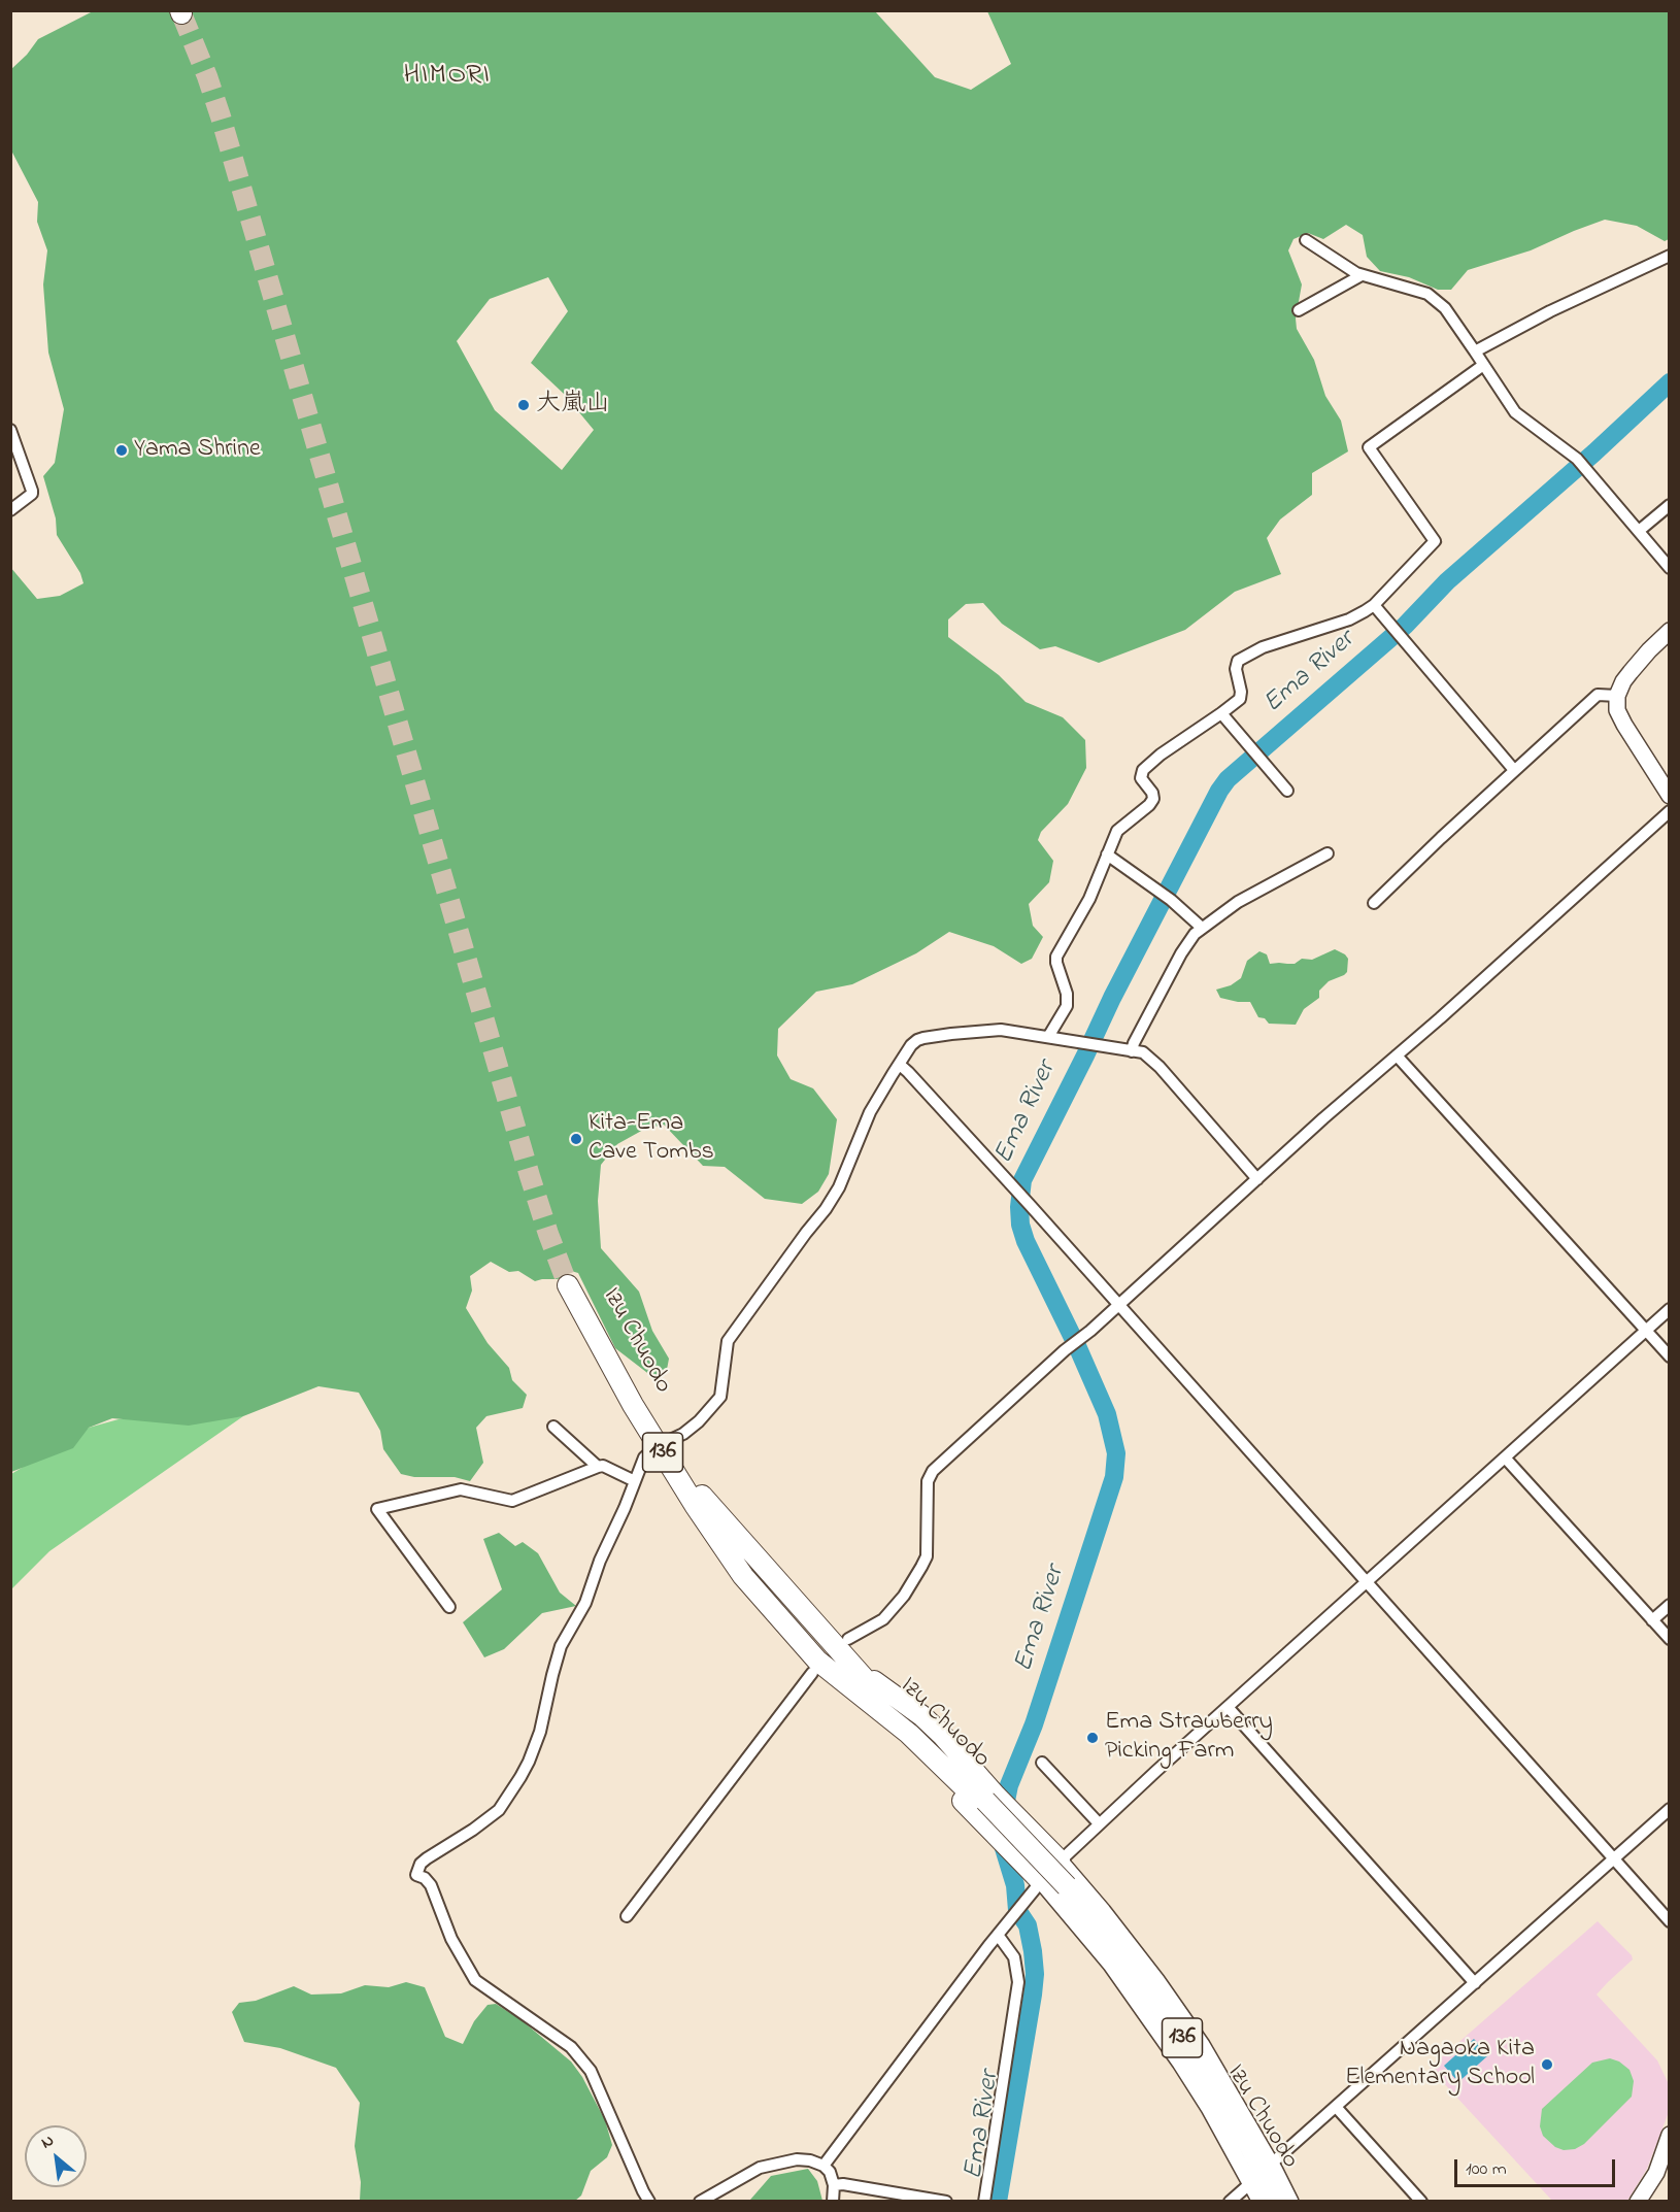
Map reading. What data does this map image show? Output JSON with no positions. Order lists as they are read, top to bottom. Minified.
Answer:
{"streets":{"highway":["Izu Chuodo","136"]},"crossings":[["Izu Chuodo","136"]],"districts":["HIMORI"],"water":["Ema River"],"places":["大嵐山","Yama Shrine","Kita-Ema Cave Tombs","Ema Strawberry Picking Farm","Nagaoka Kita Elementary School"],"scale_bar":"100 m","north":"top left"}
